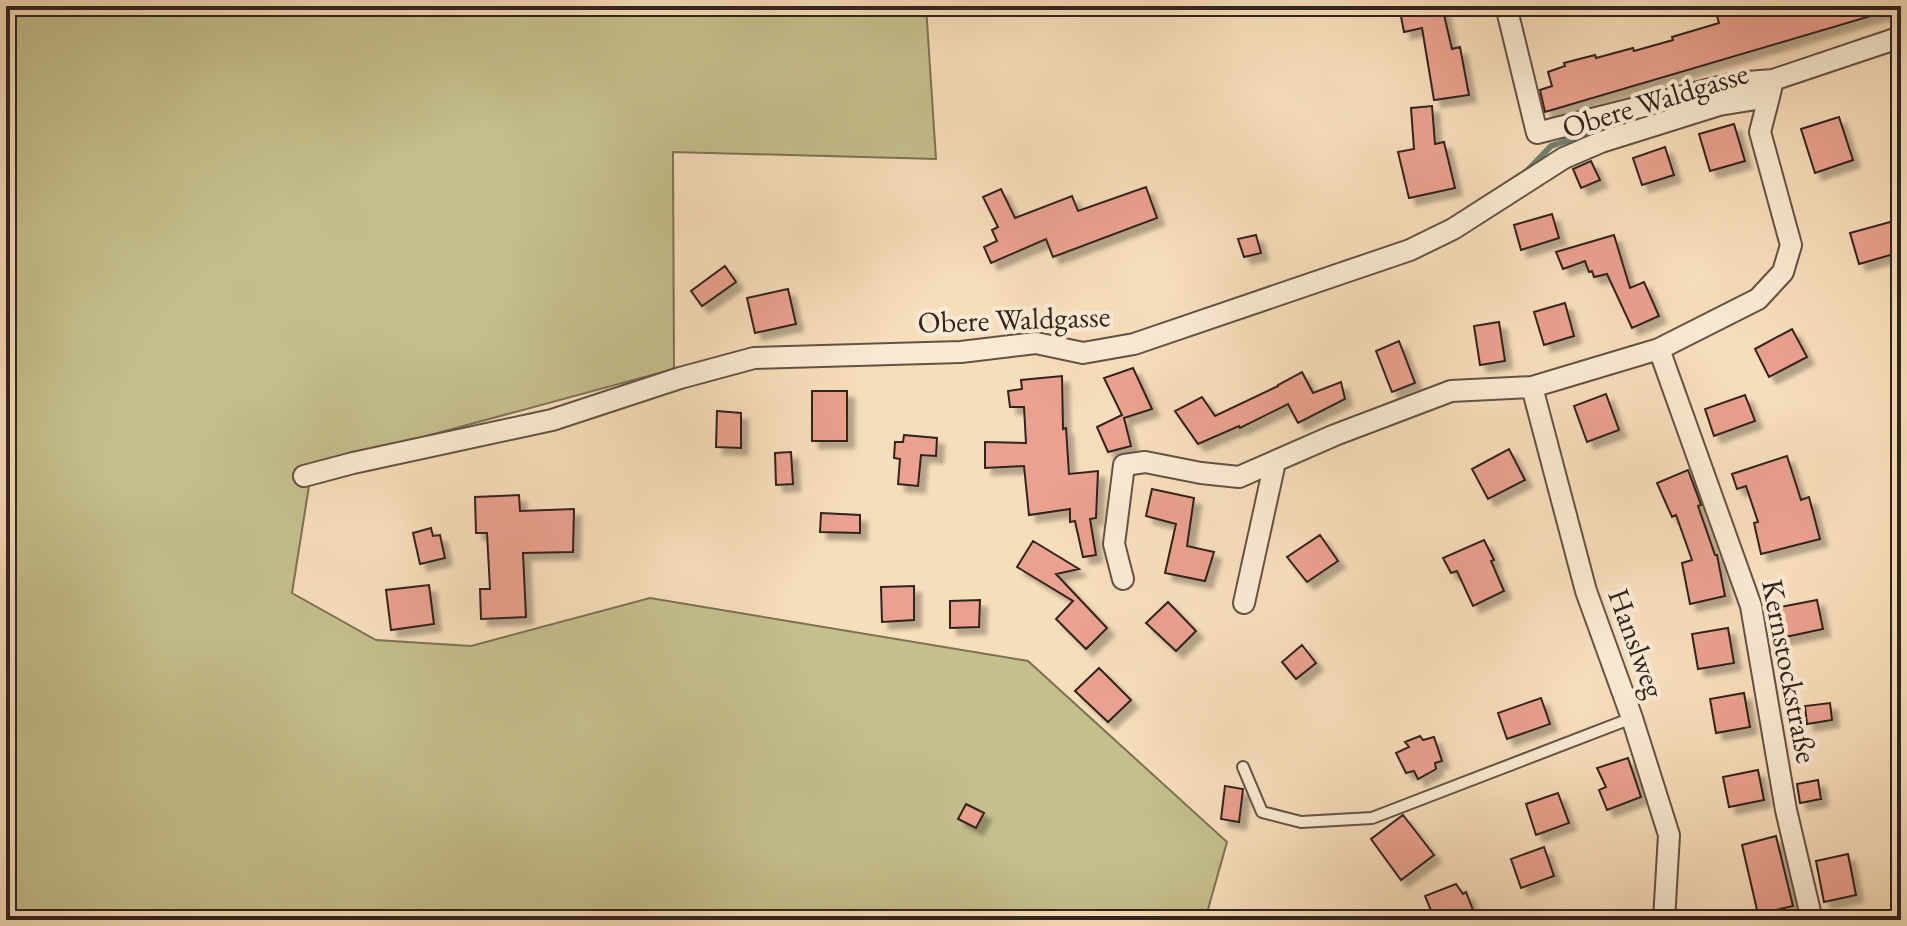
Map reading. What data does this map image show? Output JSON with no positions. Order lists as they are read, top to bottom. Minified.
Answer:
{"streets":{"street":["Obere Waldgasse","Hanslweg","Kernstockstraße"]}}
